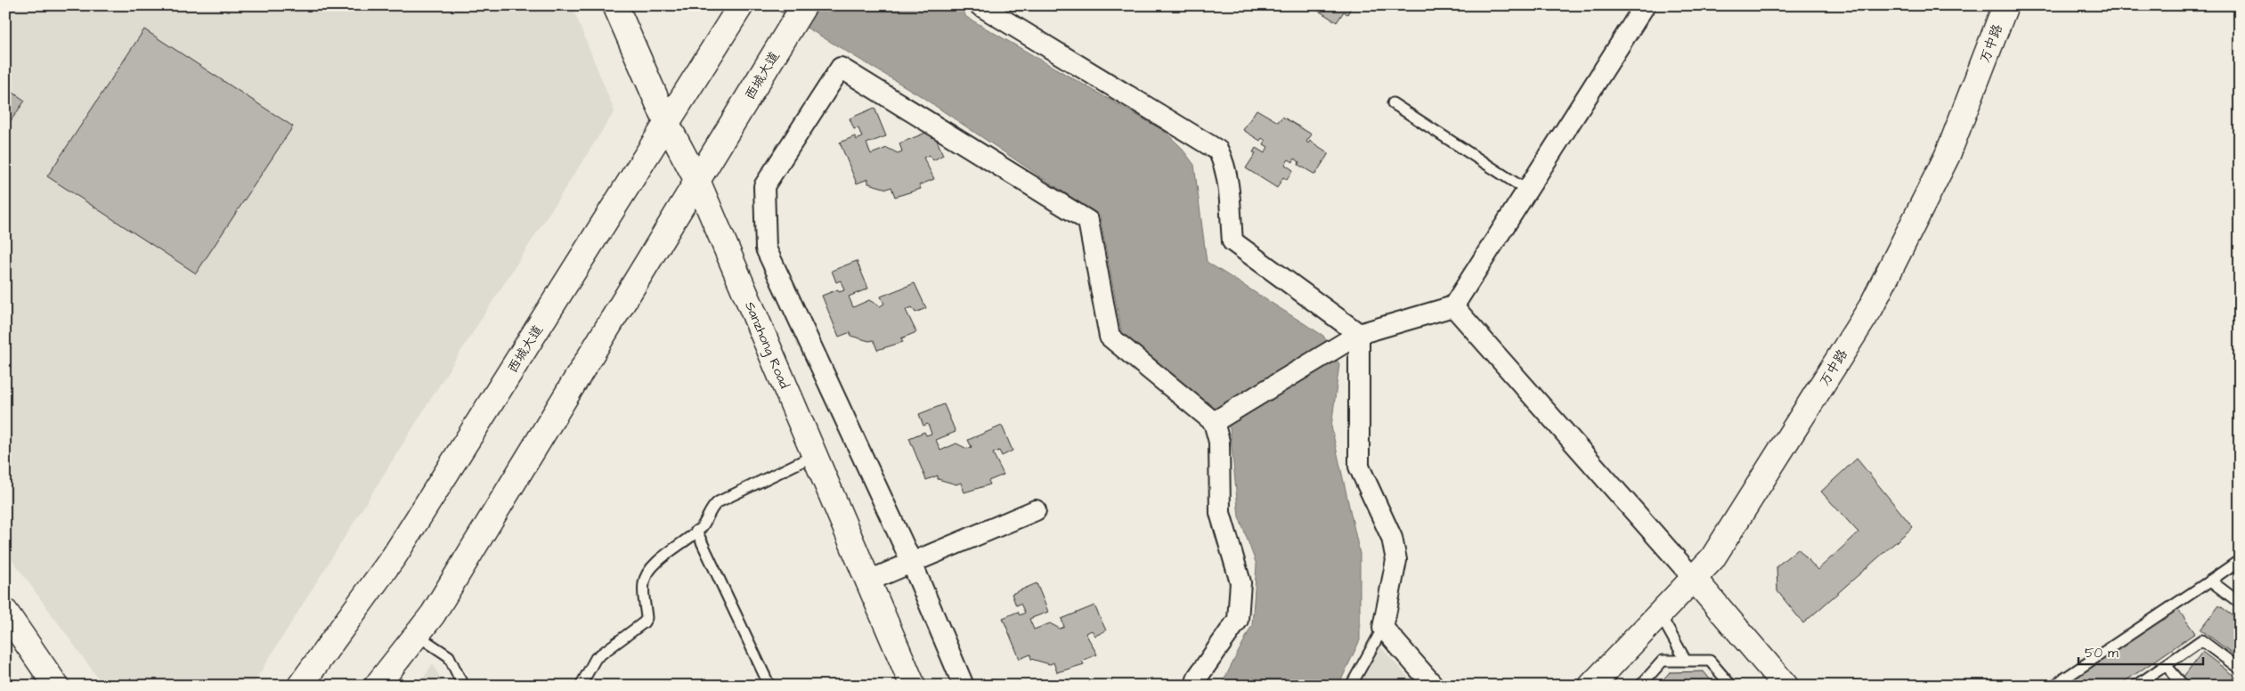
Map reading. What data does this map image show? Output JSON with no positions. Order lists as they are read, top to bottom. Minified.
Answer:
{"streets":{"main road":["万中路","西城大道","Sanzhong Road"]},"crossings":[["西城大道","Sanzhong Road"]],"scale_bar":"50 m"}
